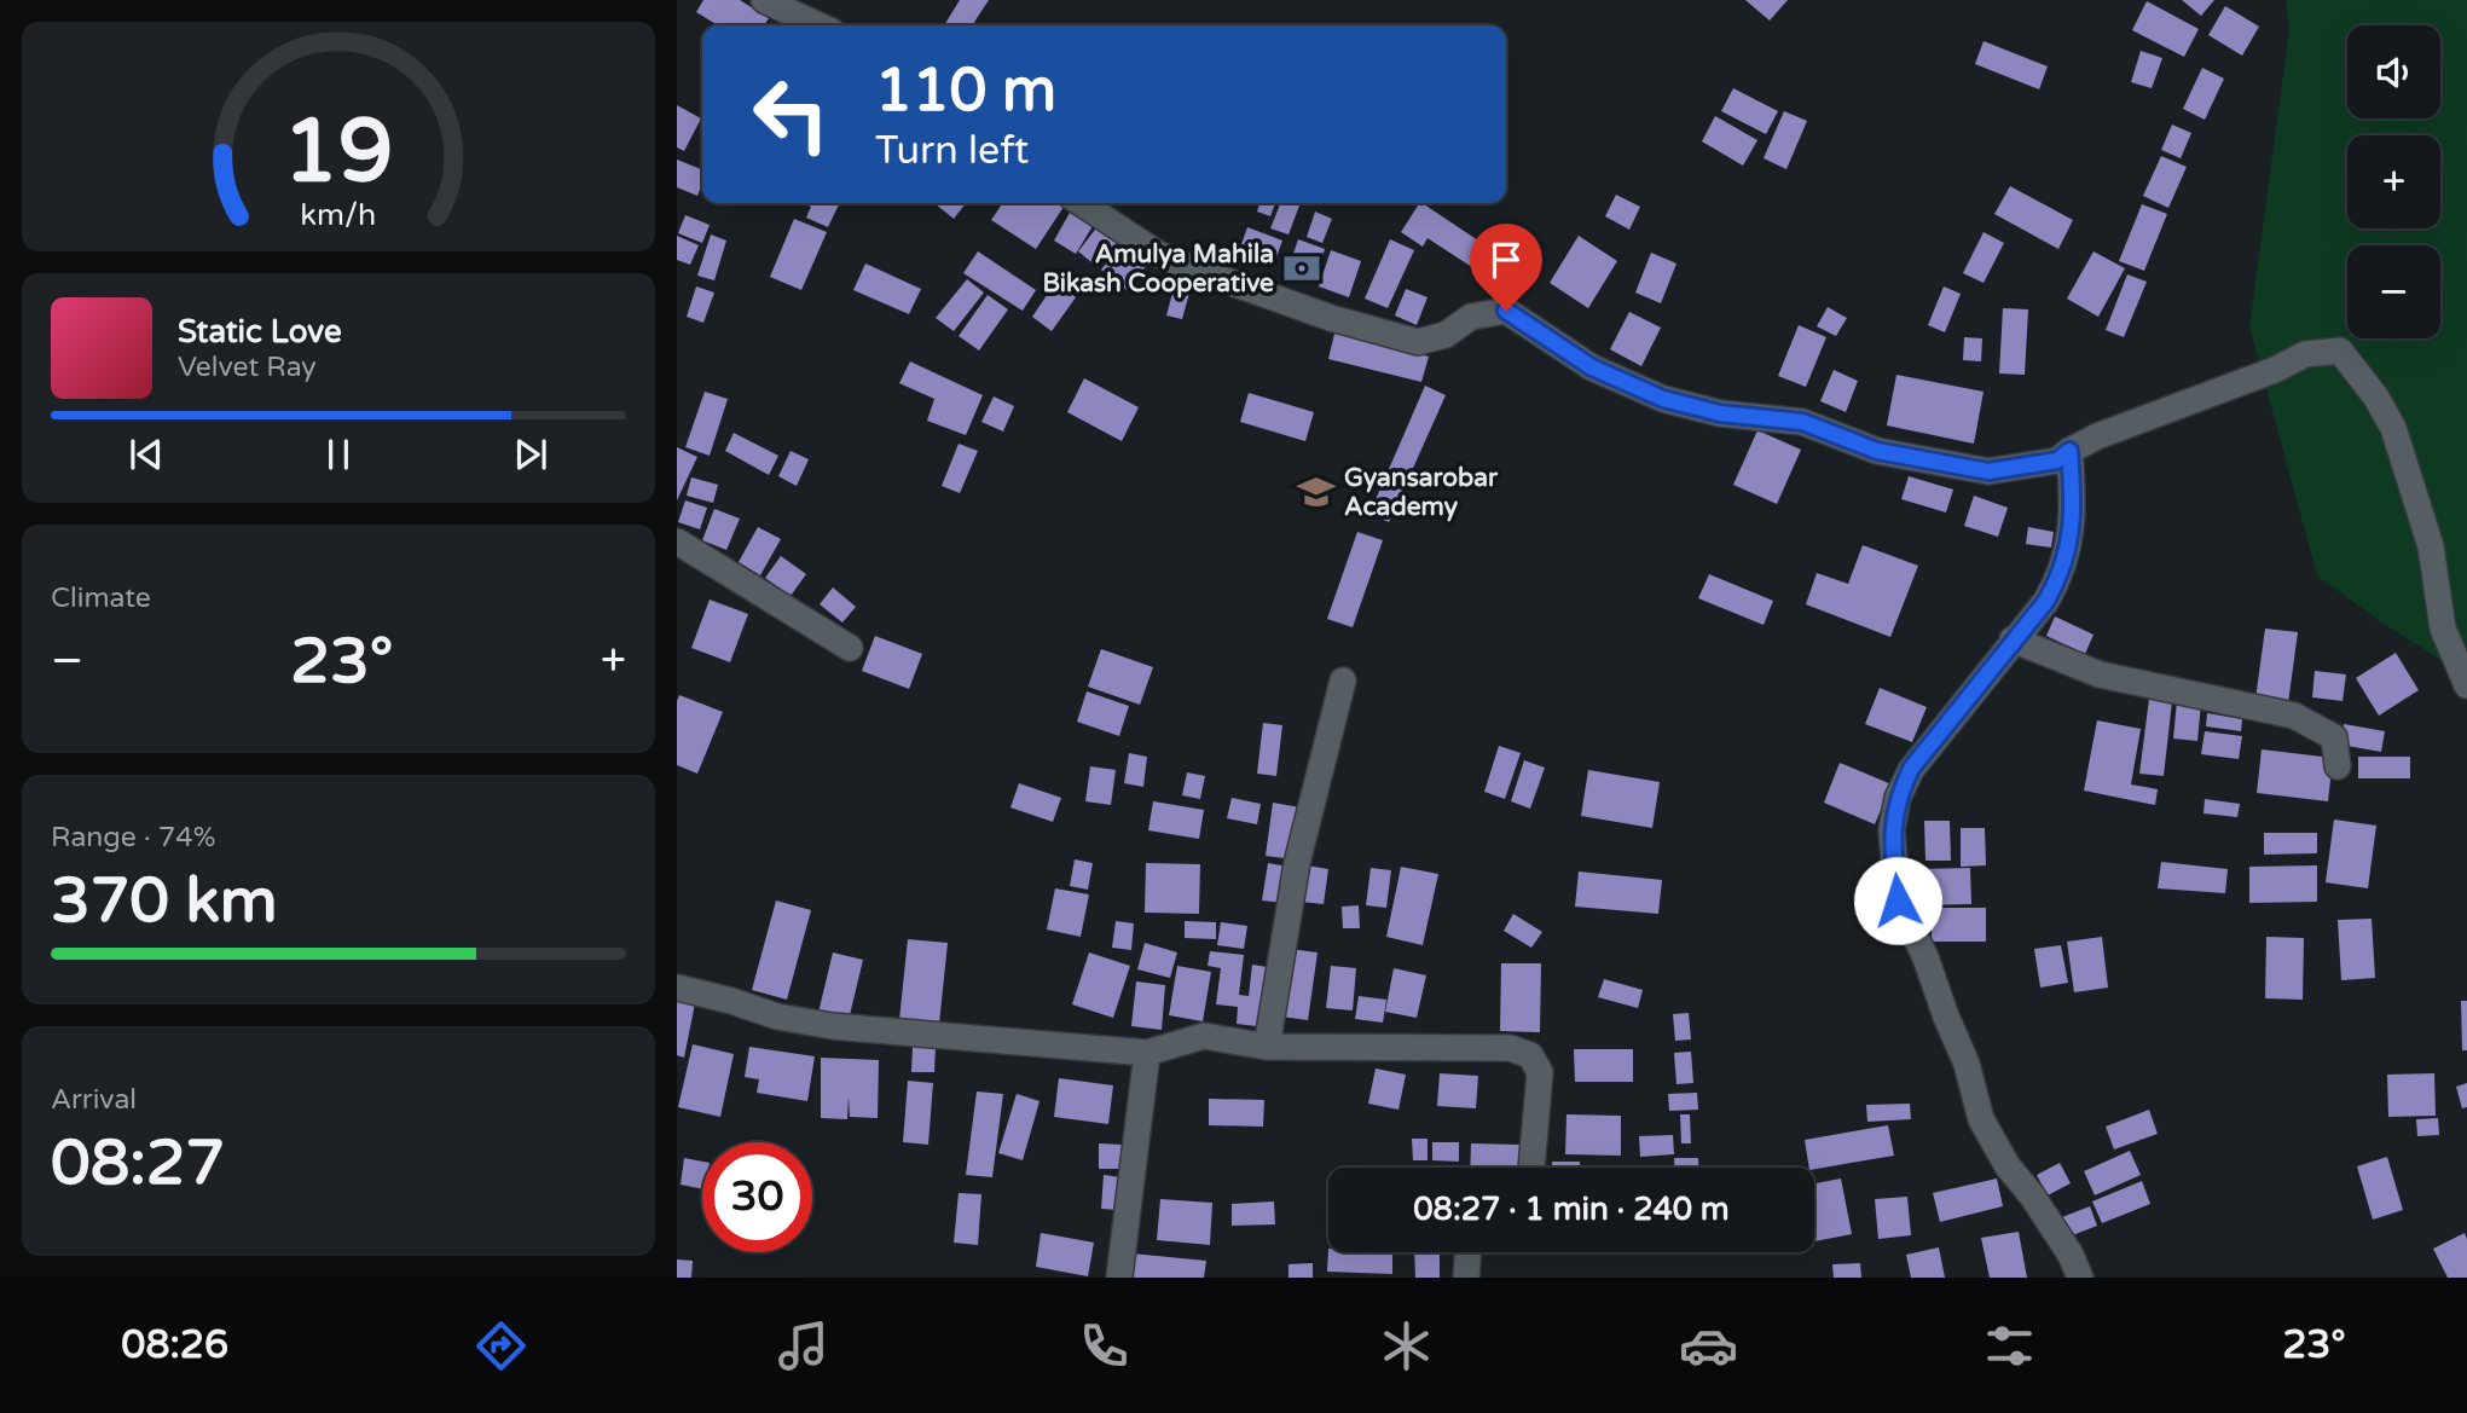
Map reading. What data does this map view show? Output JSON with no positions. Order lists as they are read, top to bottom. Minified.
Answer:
{"places":{"bank":["Amulya Mahila Bikash Cooperative"],"school or university":["Gyansarobar Academy"]},"page":{"map_buttons":["+","−"],"turn":["110 m","Turn left"],"song":["Static Love","Velvet Ray"],"tile":["Climate",["Range · 74%","370 km"],["Arrival","08:27"]],"heat":["−","23°","+"],"limit":"30","trip":"08:27 · 1 min · 240 m","tabs":["08:26","23°"],"gauge":["19","km/h"]}}
